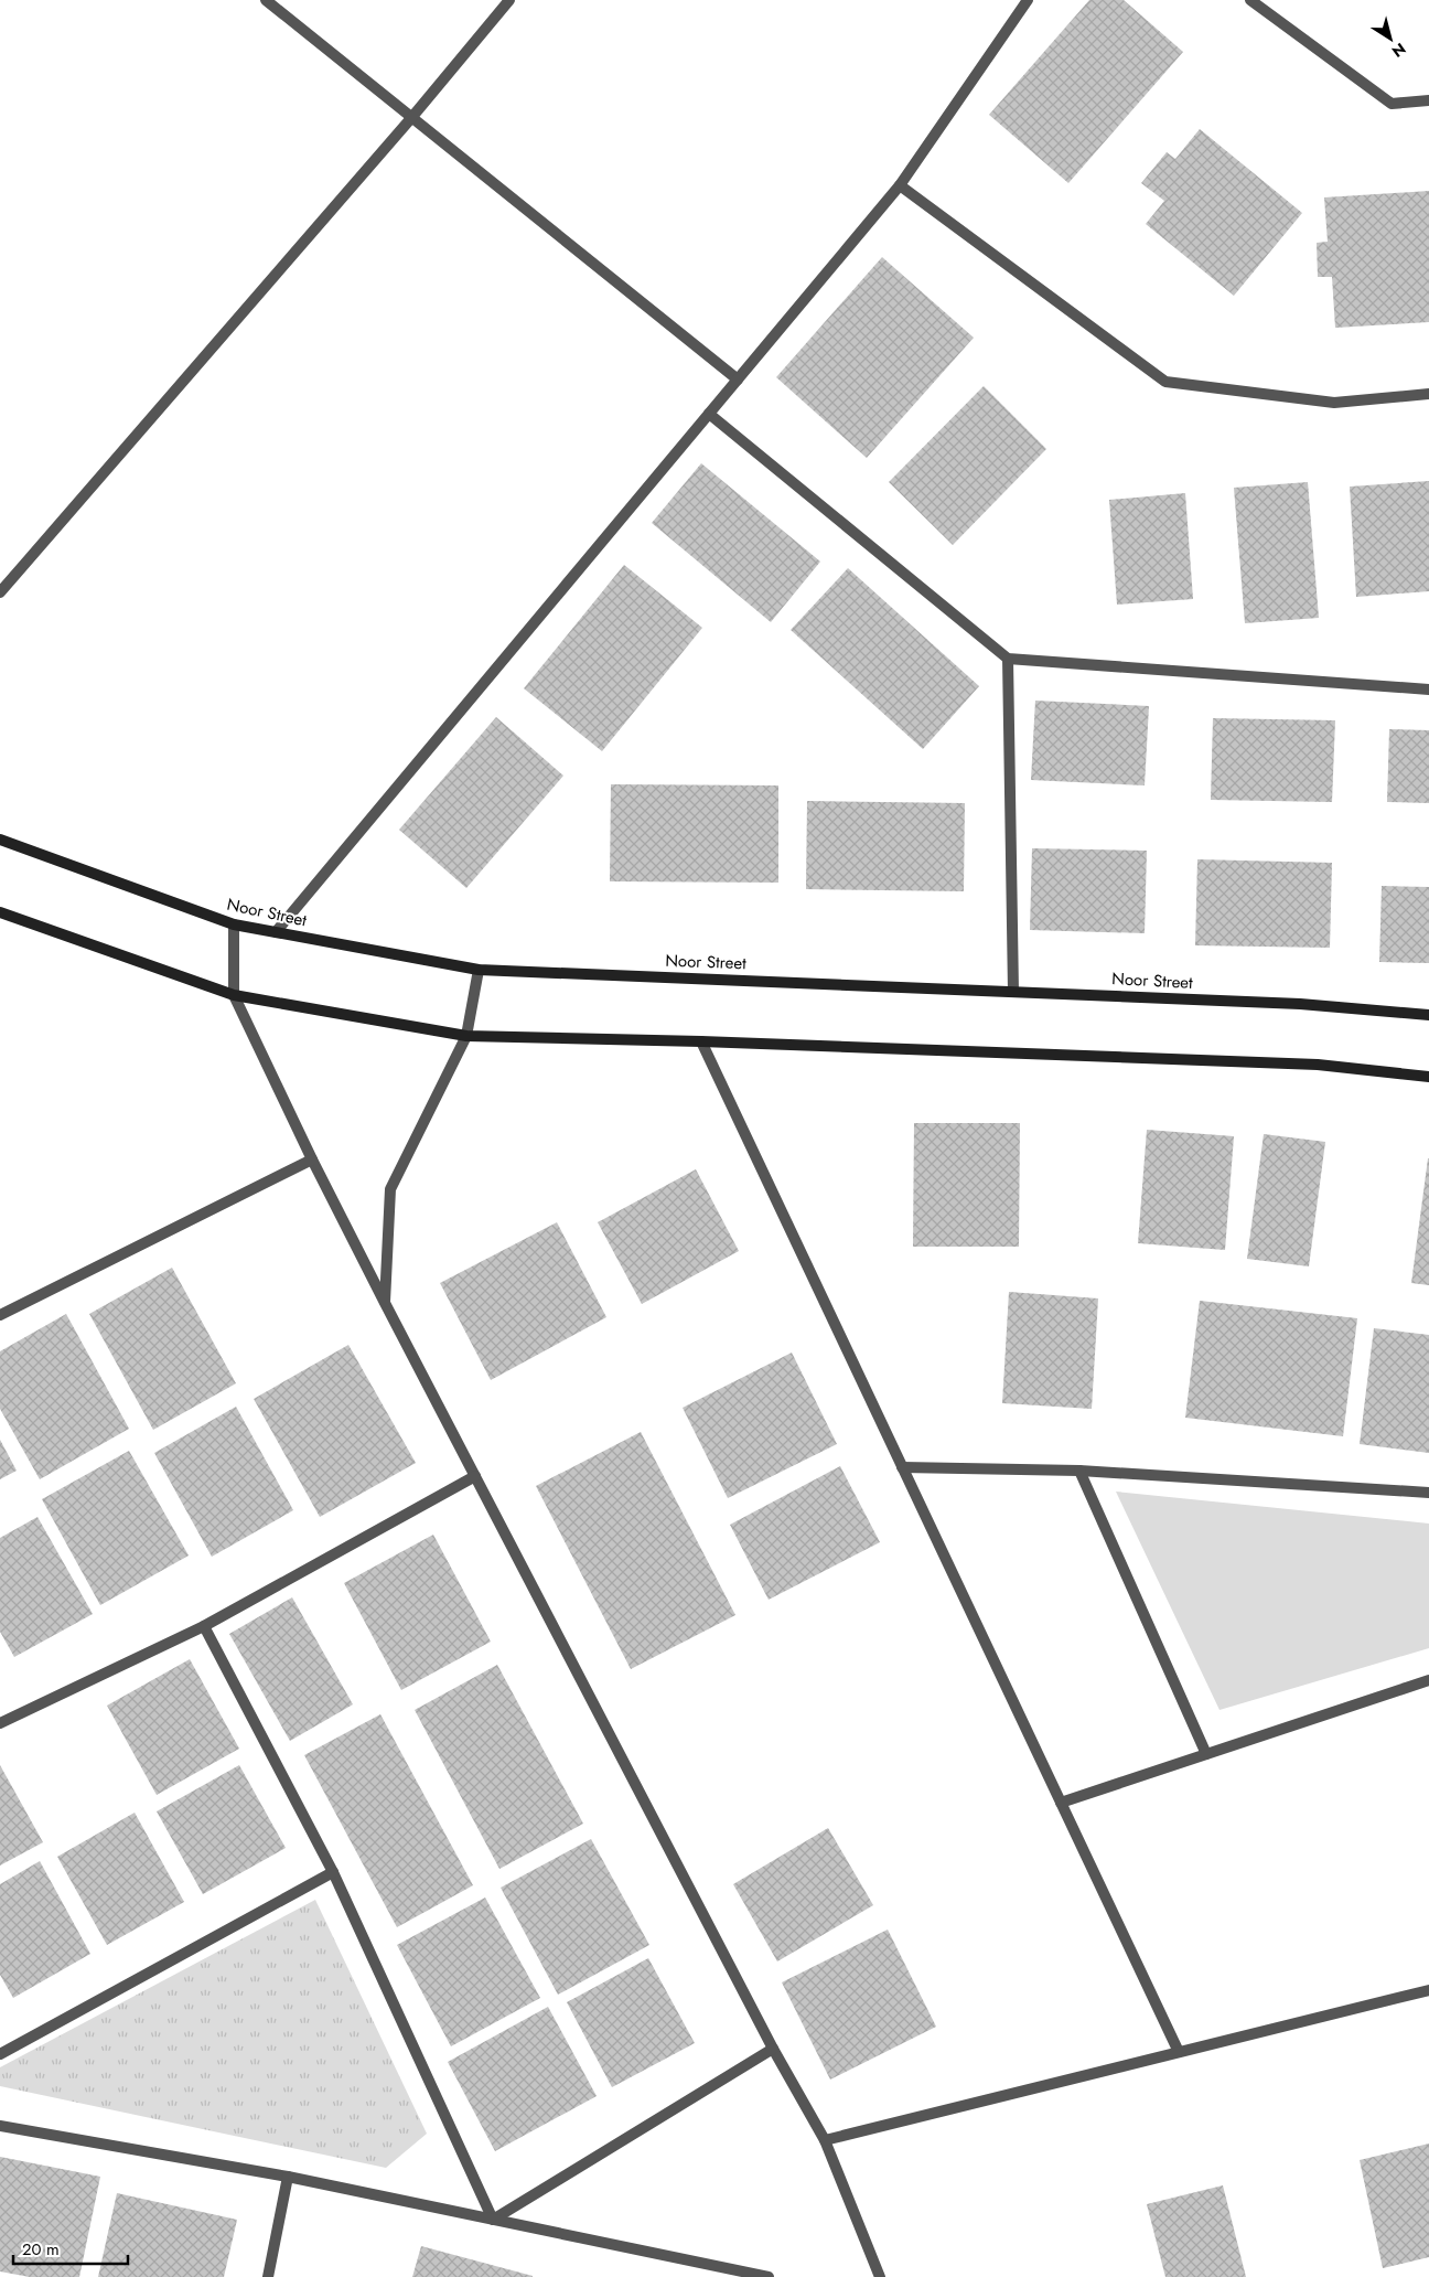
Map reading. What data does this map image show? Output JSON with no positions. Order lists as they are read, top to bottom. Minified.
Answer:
{"streets":{"main road":["Noor Street"]},"scale_bar":"20 m","north":"bottom right"}
